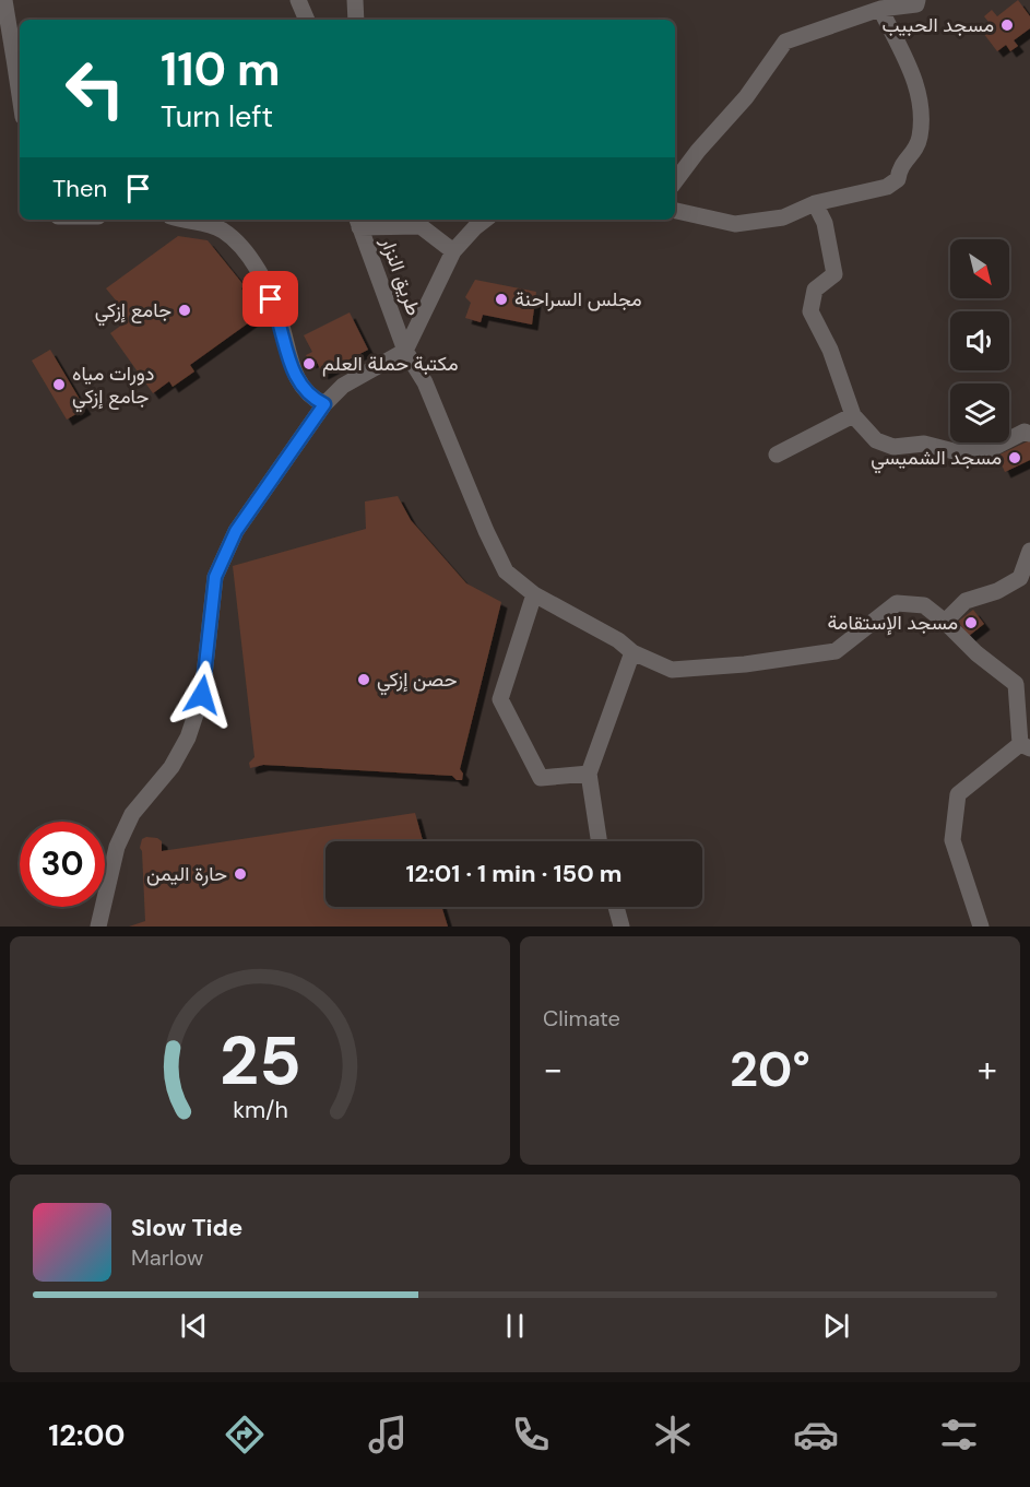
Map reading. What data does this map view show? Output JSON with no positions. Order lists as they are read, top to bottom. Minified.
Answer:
{"streets":{"street":["طريق النزار"]},"places":["مسجد الحبيب","مجلس السراحنة","جامع إزكي","مكتبة حملة العلم","دورات مياه جامع إزكي","مسجد الشميسي","مسجد الإستقامة","حصن إزكي","حارة اليمن"],"north":"bottom right","page":{"turn":["110 m","Turn left"],"then":"Then","limit":"30","trip":"12:01 · 1 min · 150 m","tile":"Climate","heat":["−","20°","+"],"song":["Slow Tide","Marlow"],"tabs":"12:00","gauge":["25","km/h"]}}
